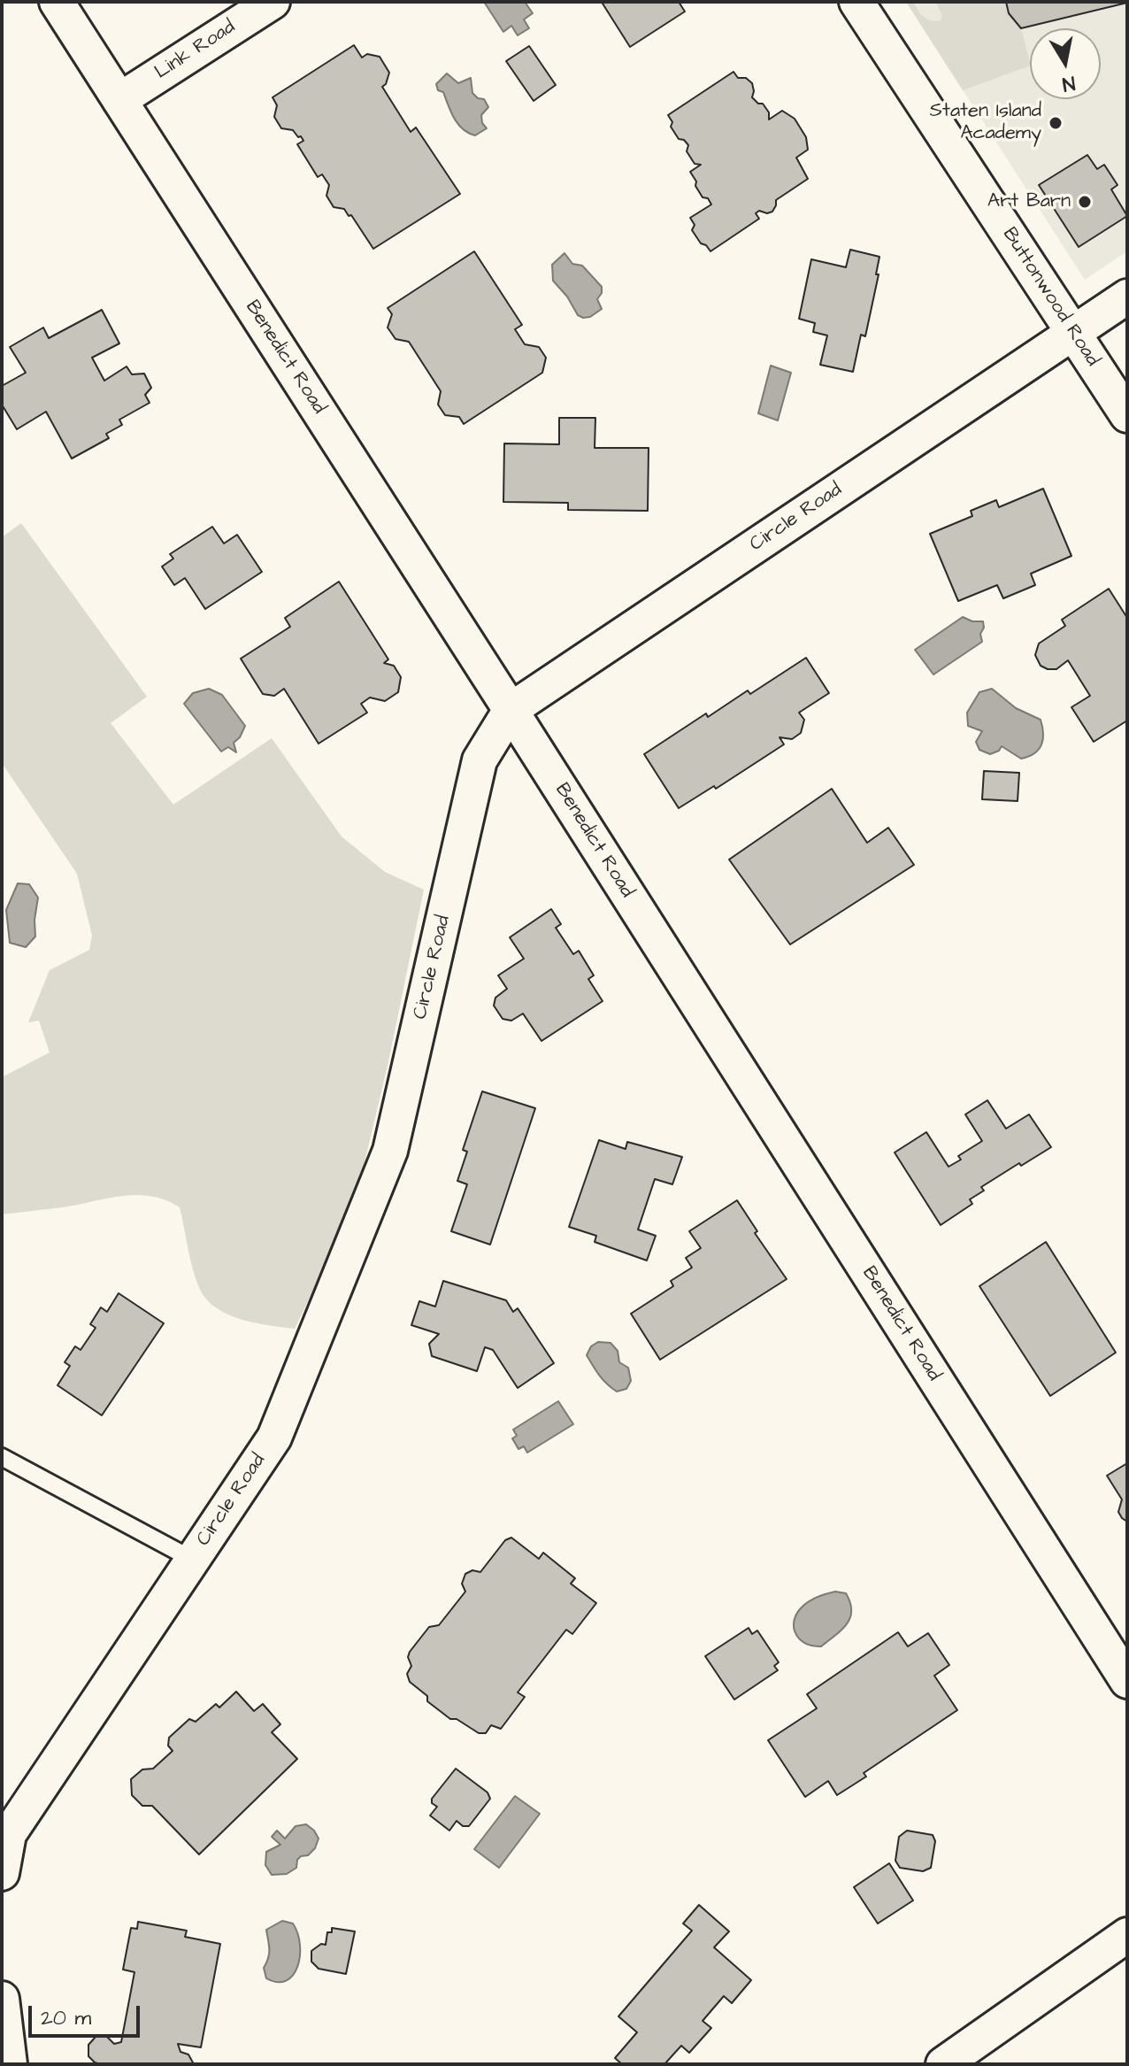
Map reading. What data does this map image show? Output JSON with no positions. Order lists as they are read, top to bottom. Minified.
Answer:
{"streets":{"street":["Link Road","Buttonwood Road","Benedict Road","Circle Road"]},"crossings":[["Link Road","Benedict Road"],["Buttonwood Road","Circle Road"],["Benedict Road","Circle Road"]],"places":["Staten Island Academy","Art Barn"],"scale_bar":"20 m","north":"bottom"}
